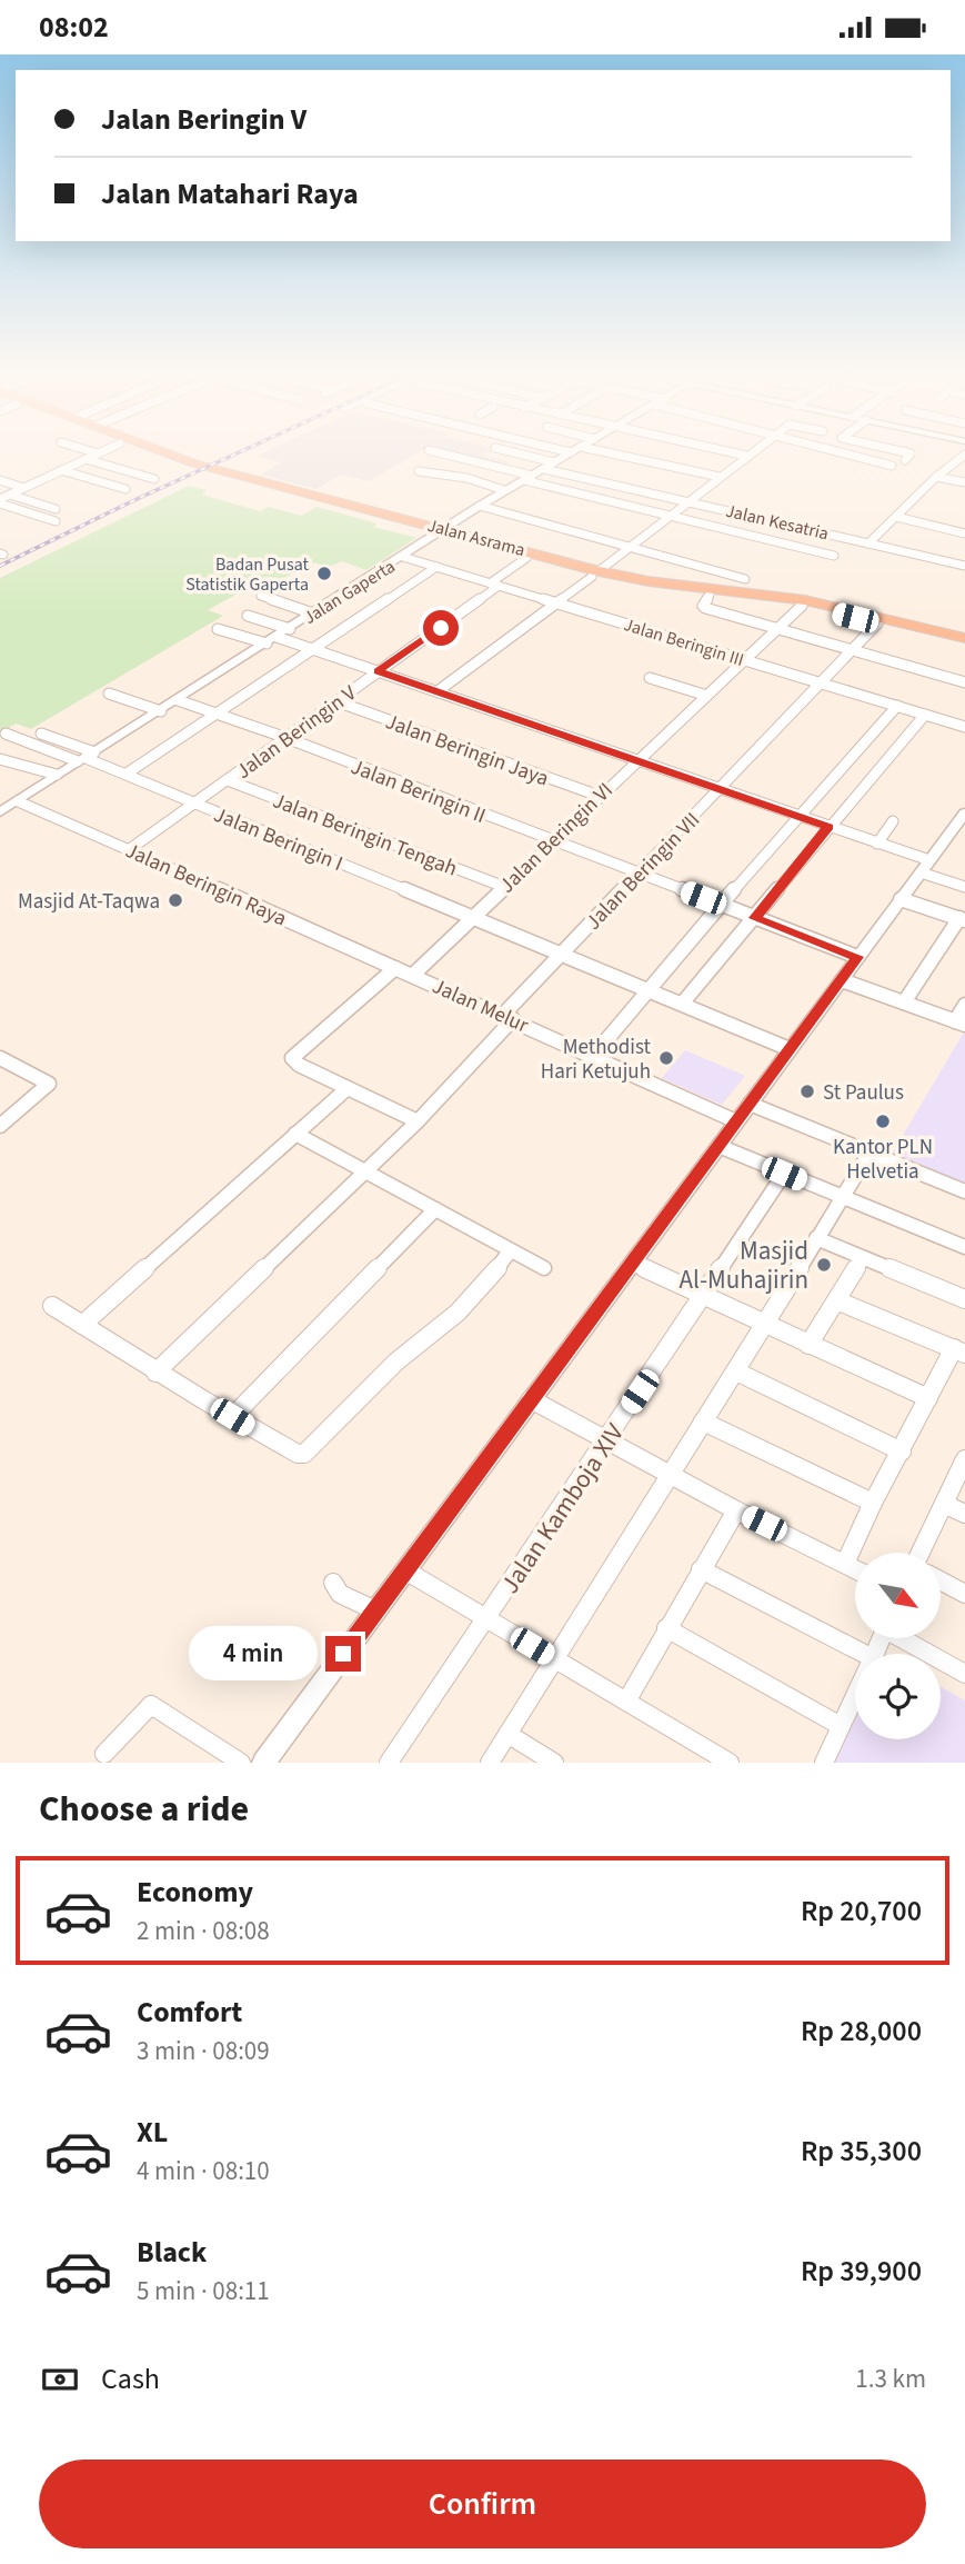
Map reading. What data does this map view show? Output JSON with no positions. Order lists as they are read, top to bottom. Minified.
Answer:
{"streets":{"highway":["Jalan Asrama"],"street":["Jalan Kesatria","Jalan Gaperta","Jalan Beringin III","Jalan Beringin V","Jalan Beringin Jaya","Jalan Beringin II","Jalan Beringin Tengah","Jalan Beringin VI","Jalan Beringin I","Jalan Beringin VII","Jalan Beringin Raya","Jalan Melur","Jalan Kamboja XIV"]},"crossings":[["Jalan Kesatria","Jalan Gaperta"],["Jalan Asrama","Jalan Gaperta"],["Jalan Asrama","Jalan Beringin V"],["Jalan Asrama","Jalan Beringin VI"],["Jalan Asrama","Jalan Beringin VII"],["Jalan Gaperta","Jalan Beringin III"],["Jalan Gaperta","Jalan Beringin II"],["Jalan Gaperta","Jalan Beringin I"],["Jalan Gaperta","Jalan Beringin Raya"],["Jalan Beringin III","Jalan Beringin V"],["Jalan Beringin III","Jalan Beringin VI"],["Jalan Beringin III","Jalan Beringin VII"],["Jalan Beringin V","Jalan Beringin Jaya"],["Jalan Beringin V","Jalan Beringin II"],["Jalan Beringin V","Jalan Beringin Tengah"],["Jalan Beringin V","Jalan Beringin I"],["Jalan Beringin V","Jalan Beringin Raya"],["Jalan Beringin Jaya","Jalan Beringin VI"],["Jalan Beringin II","Jalan Beringin VI"],["Jalan Beringin II","Jalan Beringin VII"],["Jalan Beringin Tengah","Jalan Beringin VI"],["Jalan Beringin VI","Jalan Beringin I"],["Jalan Beringin VI","Jalan Melur"],["Jalan Beringin I","Jalan Beringin VII"],["Jalan Beringin VII","Jalan Melur"],["Jalan Beringin Raya","Jalan Melur"]],"places":["Badan Pusat Statistik Gaperta","Masjid At-Taqwa","Methodist Hari Ketujuh","St Paulus","Kantor PLN Helvetia","Masjid Al-Muhajirin"],"north":"bottom right","page":{"status":"08:02","banner":["Jalan Beringin V","Jalan Matahari Raya"],"bubble":"4 min","heading":"Choose a ride","list":[{"name":"Economy","note":"2 min · 08:08","value":"Rp 20,700"},{"name":"Comfort","note":"3 min · 08:09","value":"Rp 28,000"},{"name":"XL","note":"4 min · 08:10","value":"Rp 35,300"},{"name":"Black","note":"5 min · 08:11","value":"Rp 39,900"}],"pay":["Cash","1.3 km"],"buttons":"Confirm"}}
